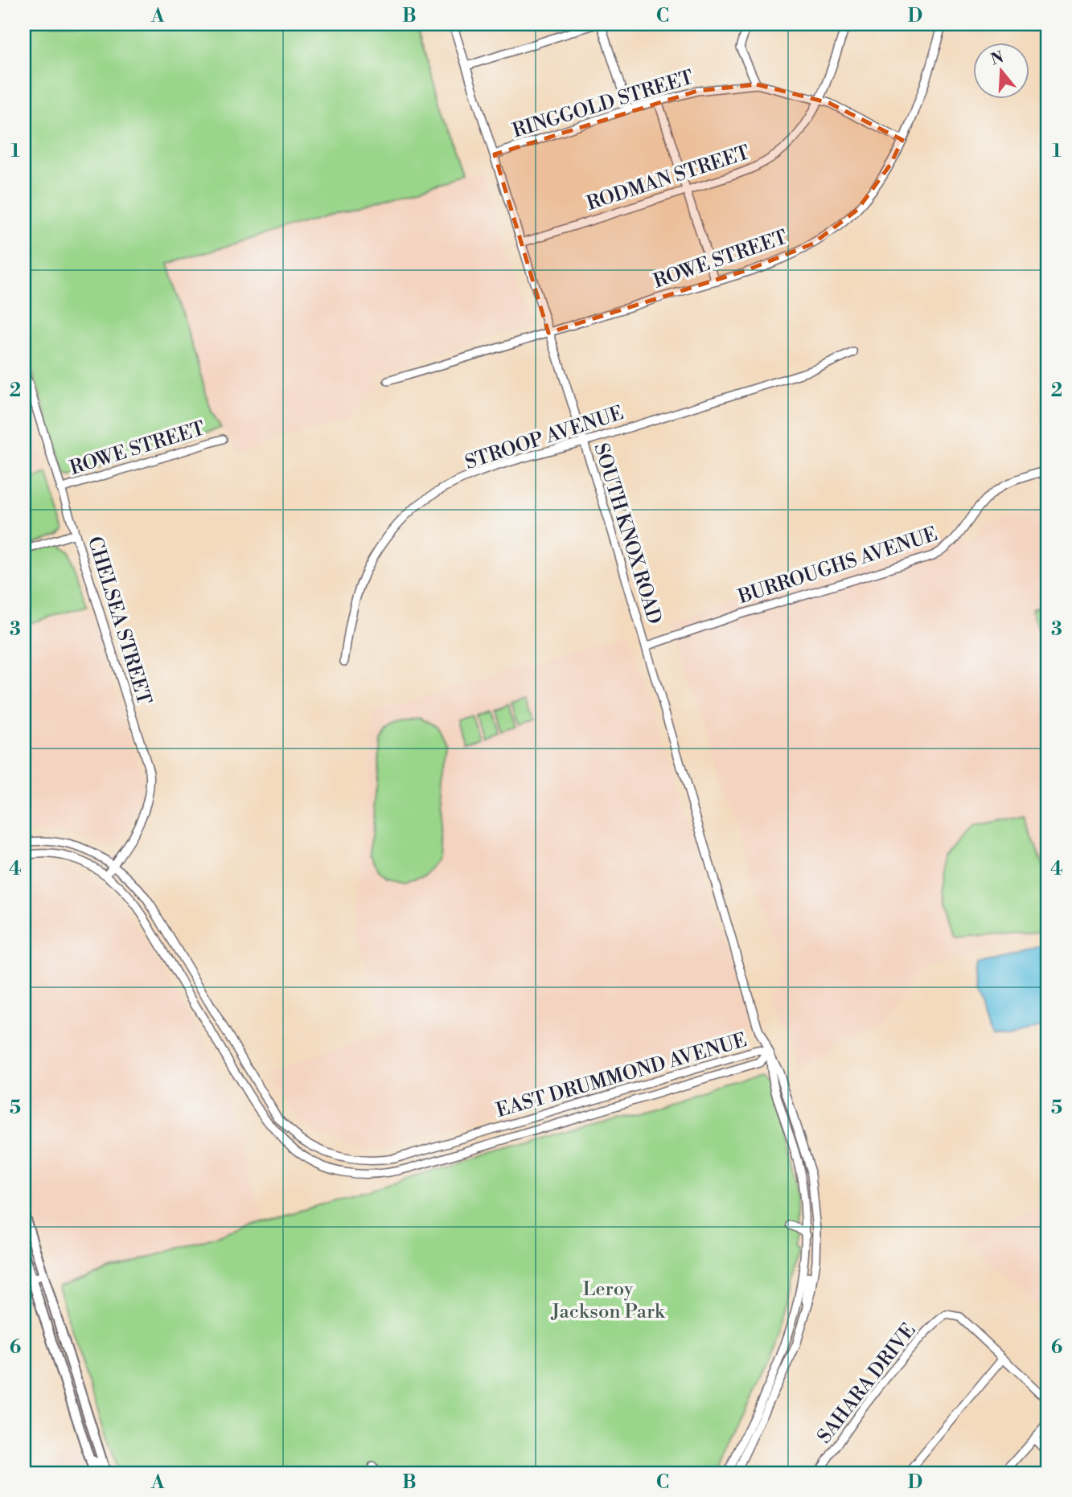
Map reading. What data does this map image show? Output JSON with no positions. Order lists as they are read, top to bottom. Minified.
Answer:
{"streets":{"street":["RINGGOLD STREET","RODMAN STREET","ROWE STREET","STROOP AVENUE","SOUTH KNOX ROAD","BURROUGHS AVENUE","CHELSEA STREET","EAST DRUMMOND AVENUE","SAHARA DRIVE"]},"crossings":[["RINGGOLD STREET","SOUTH KNOX ROAD"],["RODMAN STREET","SOUTH KNOX ROAD"],["ROWE STREET","SOUTH KNOX ROAD"],["ROWE STREET","CHELSEA STREET"],["STROOP AVENUE","SOUTH KNOX ROAD"],["SOUTH KNOX ROAD","BURROUGHS AVENUE"],["SOUTH KNOX ROAD","EAST DRUMMOND AVENUE"],["CHELSEA STREET","EAST DRUMMOND AVENUE"]],"parks":["Leroy Jackson Park"],"north":"top","grid":{"columns":["A","B","C","D"],"rows":["1","2","3","4","5","6"]}}
